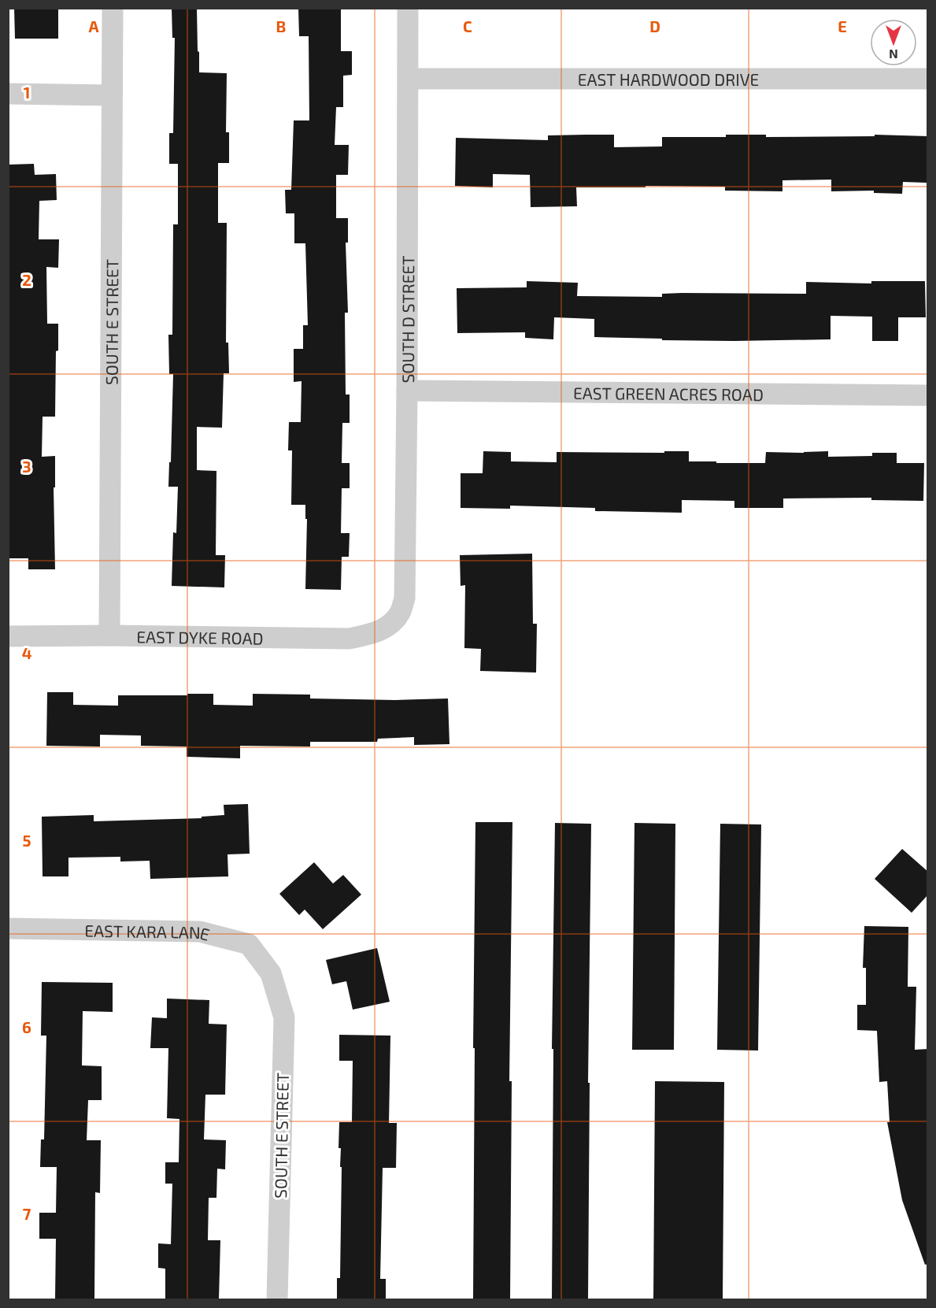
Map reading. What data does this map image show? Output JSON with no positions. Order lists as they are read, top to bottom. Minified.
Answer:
{"streets":{"street":["EAST HARDWOOD DRIVE","SOUTH D STREET","SOUTH E STREET","EAST GREEN ACRES ROAD","EAST DYKE ROAD","EAST KARA LANE"]},"crossings":[["EAST HARDWOOD DRIVE","SOUTH D STREET"],["SOUTH D STREET","EAST GREEN ACRES ROAD"],["SOUTH D STREET","EAST DYKE ROAD"],["SOUTH E STREET","EAST DYKE ROAD"],["SOUTH E STREET","EAST KARA LANE"]],"north":"bottom","grid":{"columns":["A","B","C","D","E"],"rows":["1","2","3","4","5","6","7"]}}
